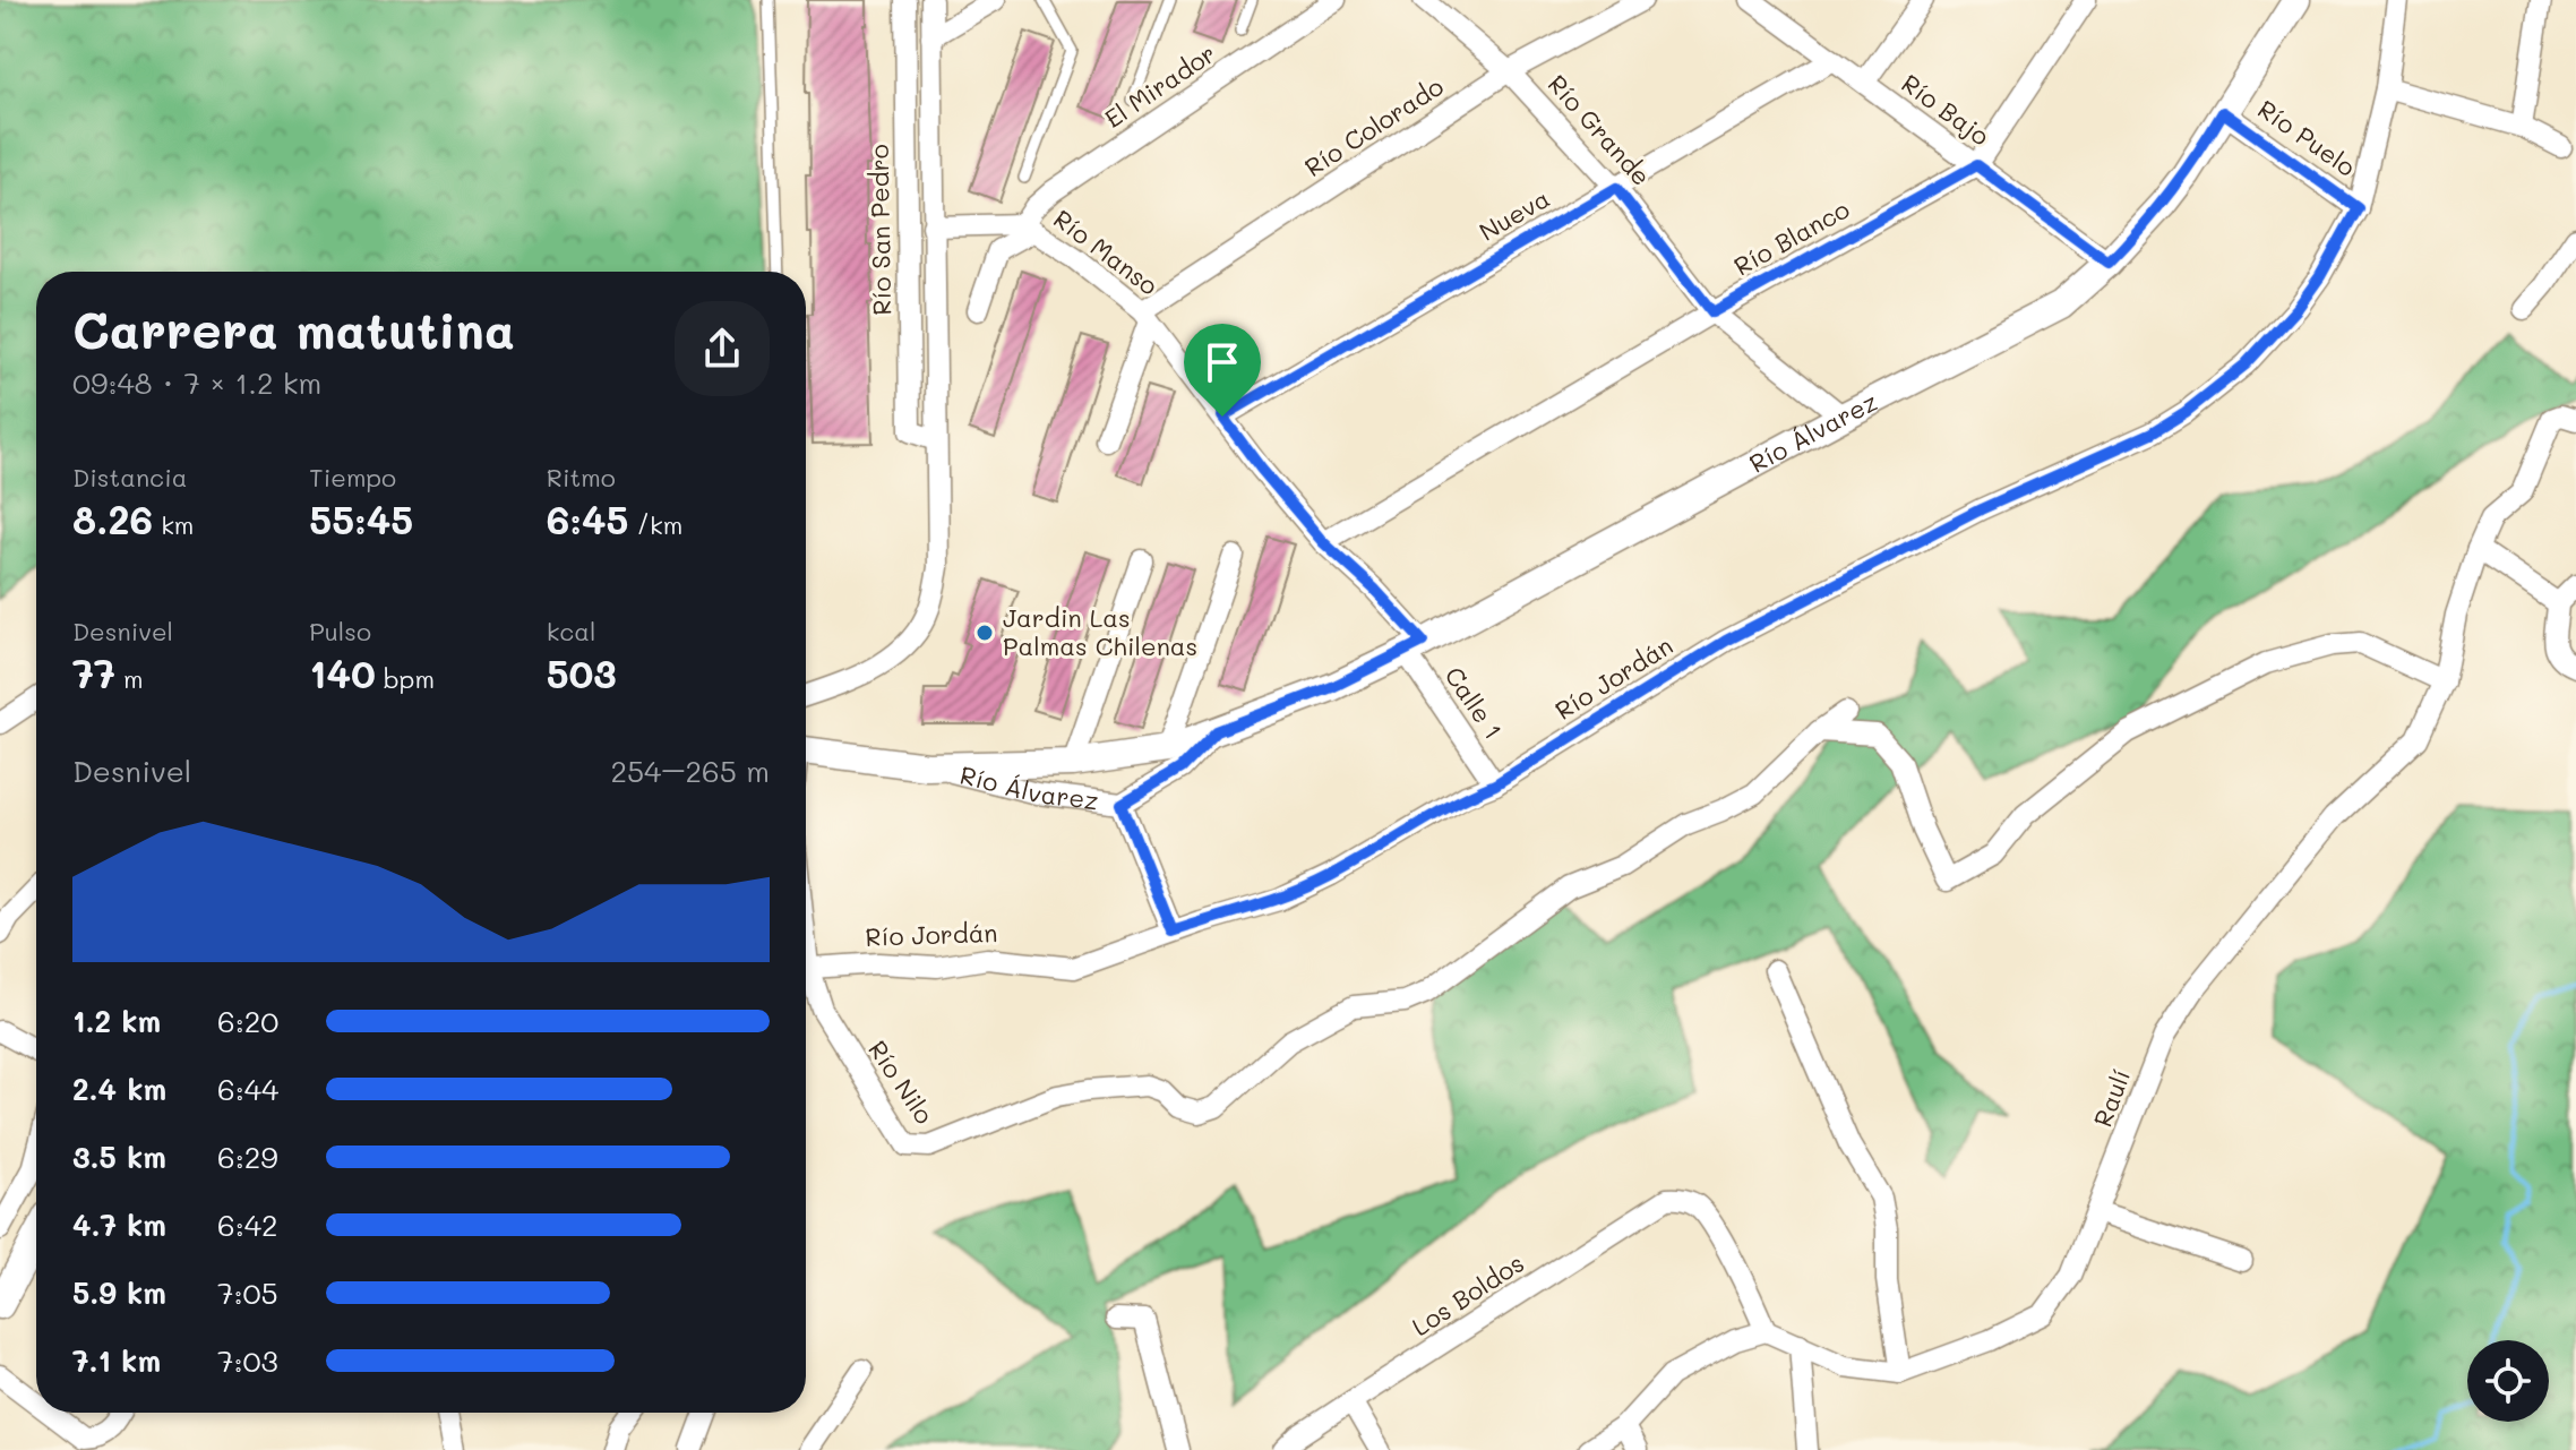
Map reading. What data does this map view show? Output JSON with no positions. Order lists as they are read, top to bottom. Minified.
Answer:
{"streets":{"street":["El Mirador","Río Bajo","Río Colorado","Río Grande","Río Puelo","Nueva","Río San Pedro","Río Blanco","Río Manso","Río Álvarez","Río Jordán","Calle 1","Río Nilo","Raulí","Los Boldos"]},"crossings":[["El Mirador","Río Manso"],["Río Bajo","Nueva"],["Río Bajo","Río Blanco"],["Río Bajo","Río Álvarez"],["Río Colorado","Río Grande"],["Río Colorado","Río Manso"],["Río Grande","Nueva"],["Río Grande","Río Blanco"],["Río Grande","Río Álvarez"],["Río Puelo","Río Álvarez"],["Río Puelo","Río Jordán"],["Nueva","Río Manso"],["Río San Pedro","Río Manso"],["Río Blanco","Río Manso"],["Río Manso","Río Álvarez"],["Río Manso","Calle 1"],["Río Álvarez","Calle 1"],["Río Jordán","Calle 1"],["Raulí","Los Boldos"]],"places":["Jardin Las Palmas Chilenas"],"page":{"heading":["Carrera matutina","09:48 · 7 × 1.2 km"],"stats":[["Distancia","8.26 km"],["Tiempo","55:45"],["Ritmo","6:45 /km"],["Desnivel","77 m"],["Pulso","140 bpm"],["kcal","503"]],"chart":["Desnivel","254–265 m"],"list":[{"name":"1.2 km","note":"6:20"},{"name":"2.4 km","note":"6:44"},{"name":"3.5 km","note":"6:29"},{"name":"4.7 km","note":"6:42"},{"name":"5.9 km","note":"7:05"},{"name":"7.1 km","note":"7:03"}]}}
